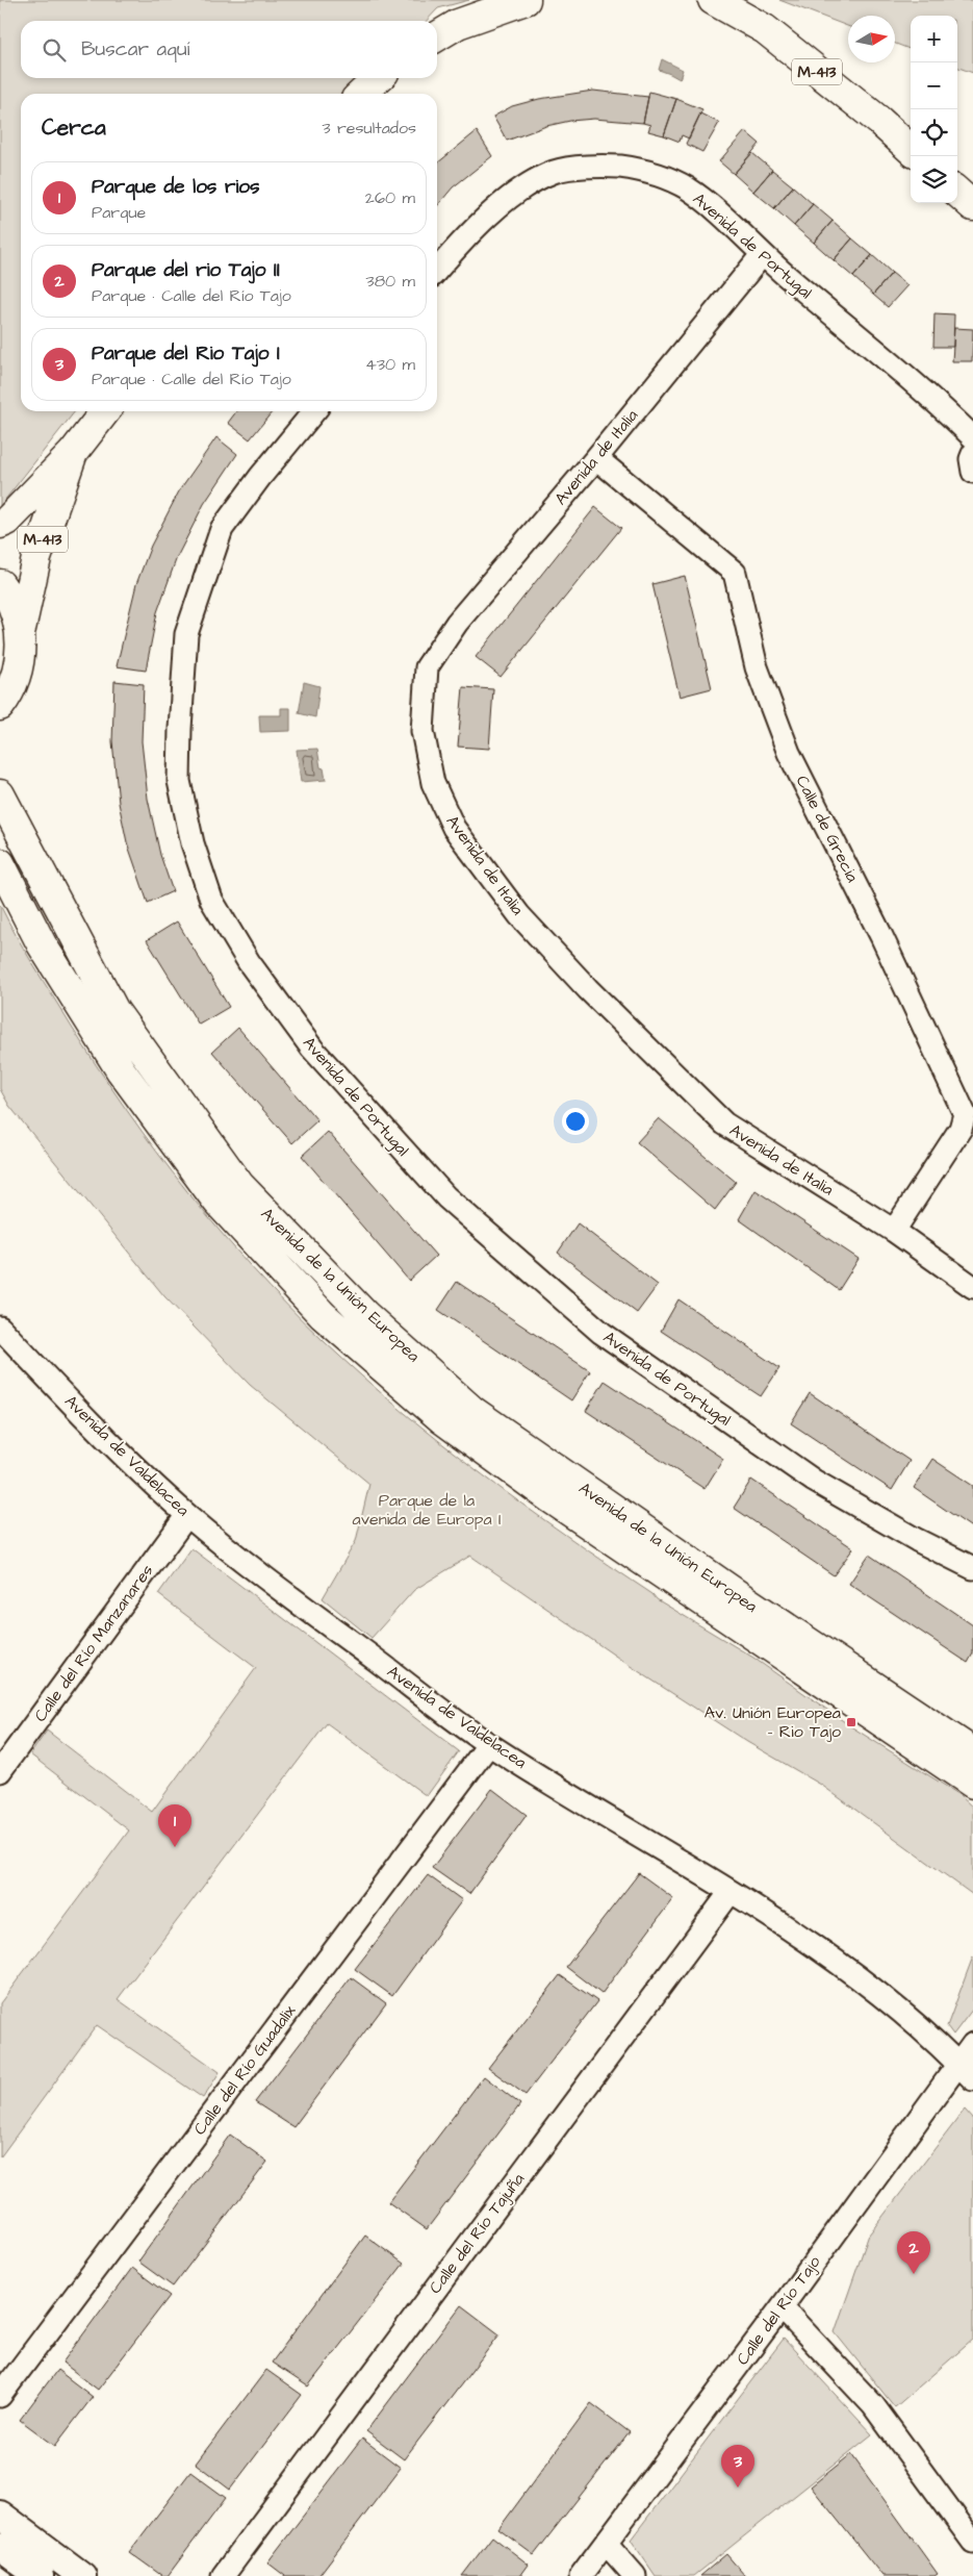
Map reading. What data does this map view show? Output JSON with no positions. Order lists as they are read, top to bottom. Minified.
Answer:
{"streets":{"main road":["M-413","Avenida de la Unión Europea"],"street":["Avenida de Portugal","Avenida de Italia","Calle de Grecia","Avenida de Valdelacea","Calle del Río Manzanares","Calle del Río Guadalix","Calle del Río Tajuña","Calle del Río Tajo"]},"crossings":[["Avenida de Portugal","Avenida de Italia"],["Avenida de Italia","Calle de Grecia"],["Avenida de Valdelacea","Calle del Río Manzanares"],["Avenida de Valdelacea","Calle del Río Guadalix"],["Avenida de Valdelacea","Calle del Río Tajuña"],["Avenida de Valdelacea","Calle del Río Tajo"]],"parks":["Parque de la avenida de Europa I"],"places":{"transit":["Av. Unión Europea - Rio Tajo"]},"north":"right","page":{"map_buttons":["+","−"],"search":"Buscar aquí","heading":["Cerca","3 resultados"],"list":[{"mark":"1","name":"Parque de los rios","note":"Parque","value":"260 m"},{"mark":"2","name":"Parque del rio Tajo II","note":"Parque · Calle del Río Tajo","value":"380 m"},{"mark":"3","name":"Parque del Rio Tajo I","note":"Parque · Calle del Río Tajo","value":"430 m"}],"pins":["1","2","3"]}}
